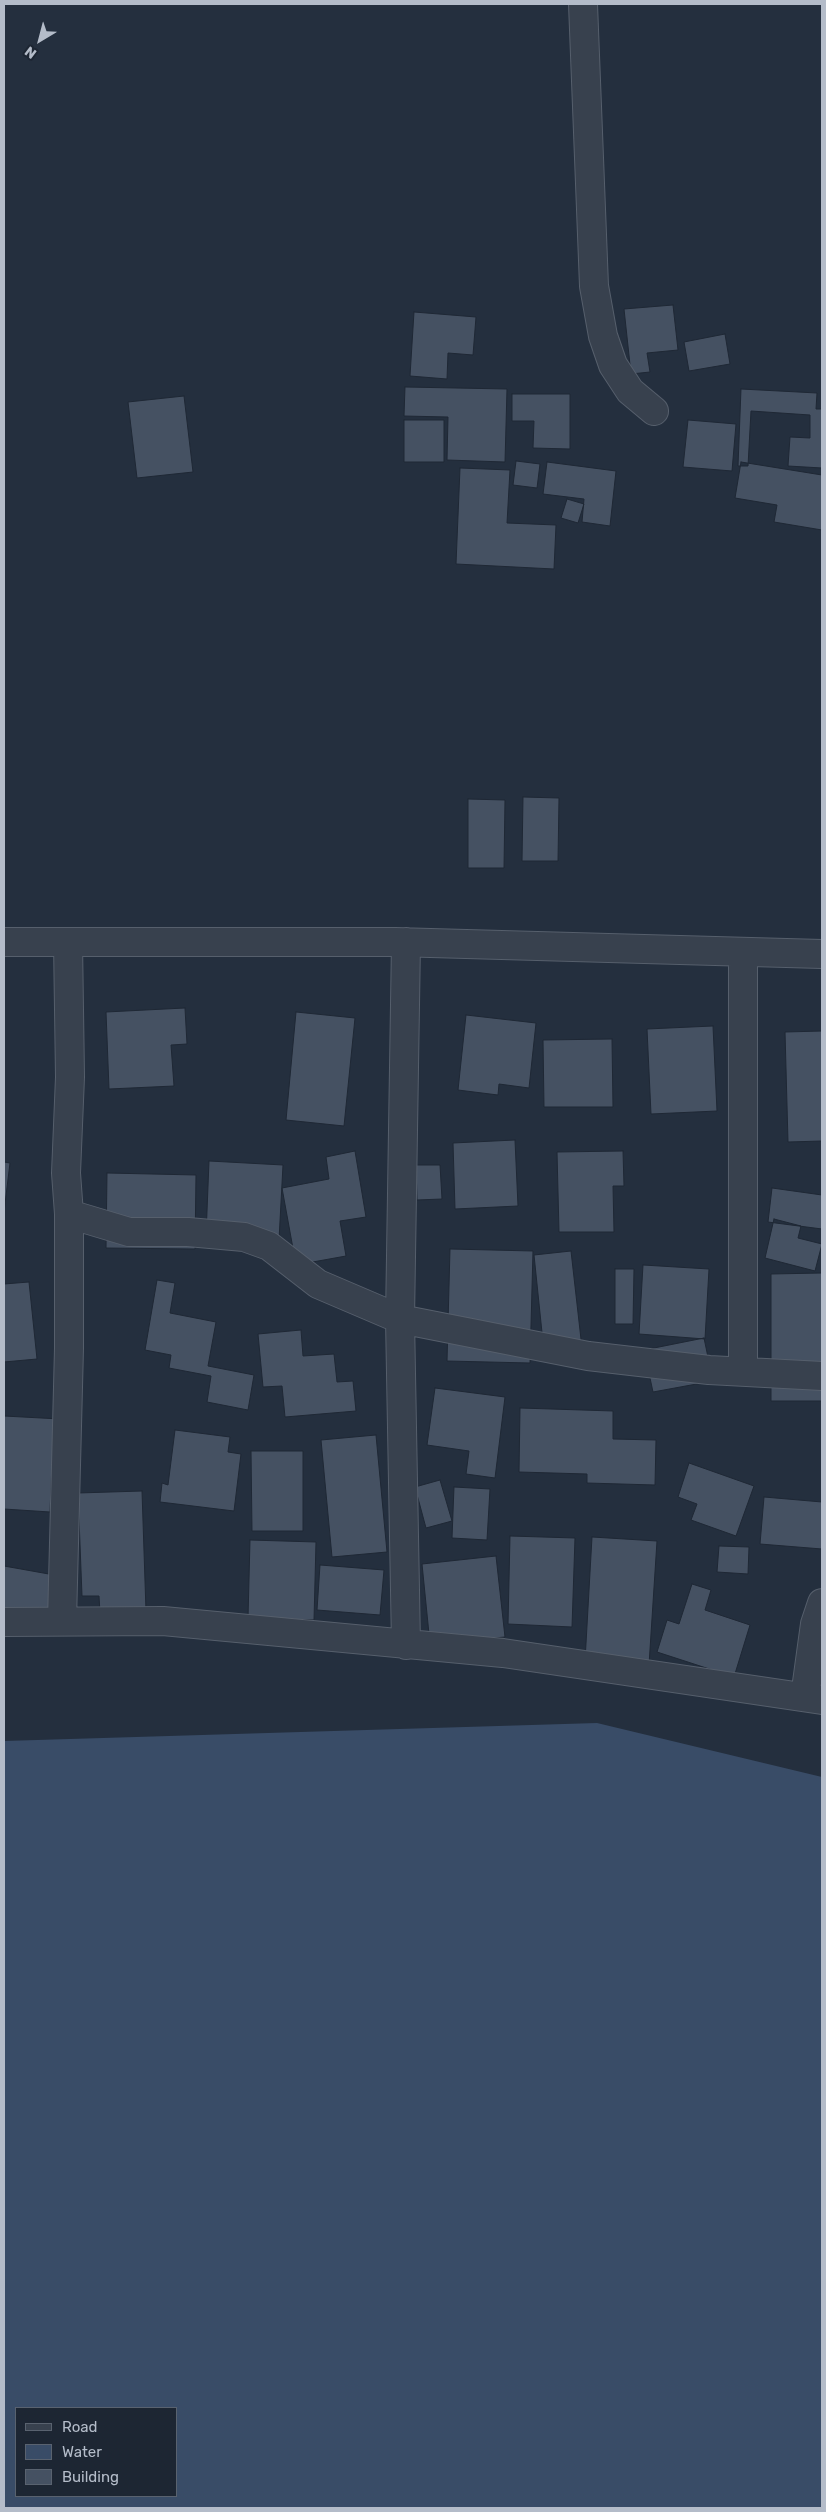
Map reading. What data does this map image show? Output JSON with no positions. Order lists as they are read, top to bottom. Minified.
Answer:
{"legend":["Road","Water","Building"],"north":"bottom left"}
